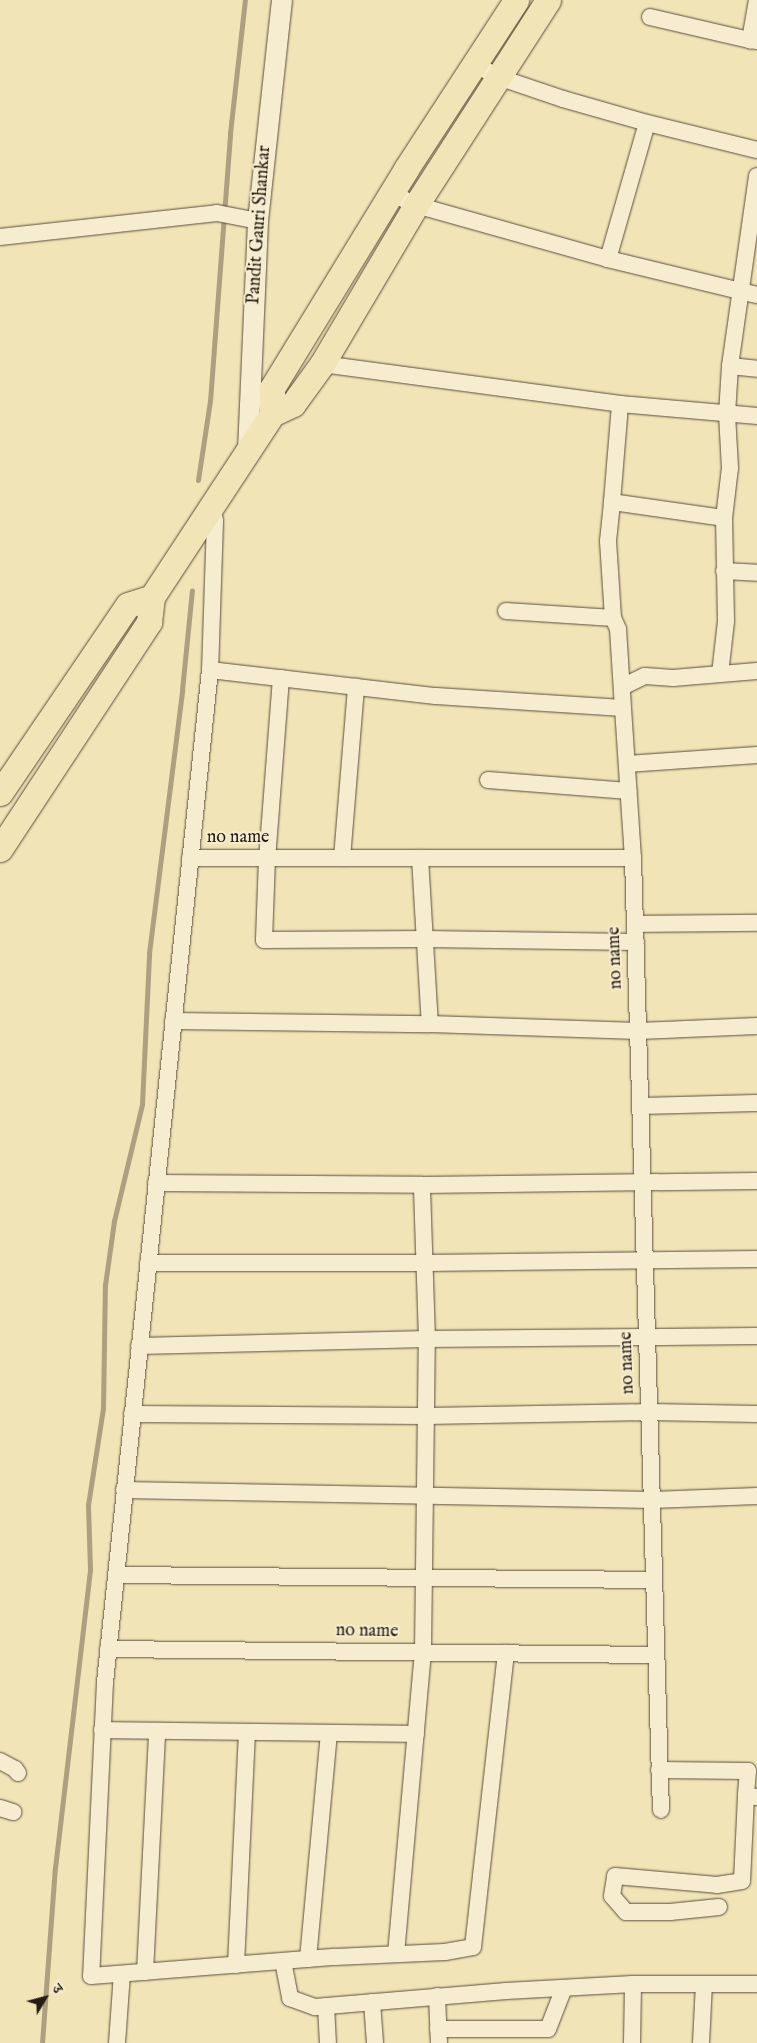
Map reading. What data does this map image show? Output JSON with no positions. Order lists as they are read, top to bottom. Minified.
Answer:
{"streets":{"street":["Pandit Gauri Shankar","no name"]},"north":"top right"}
